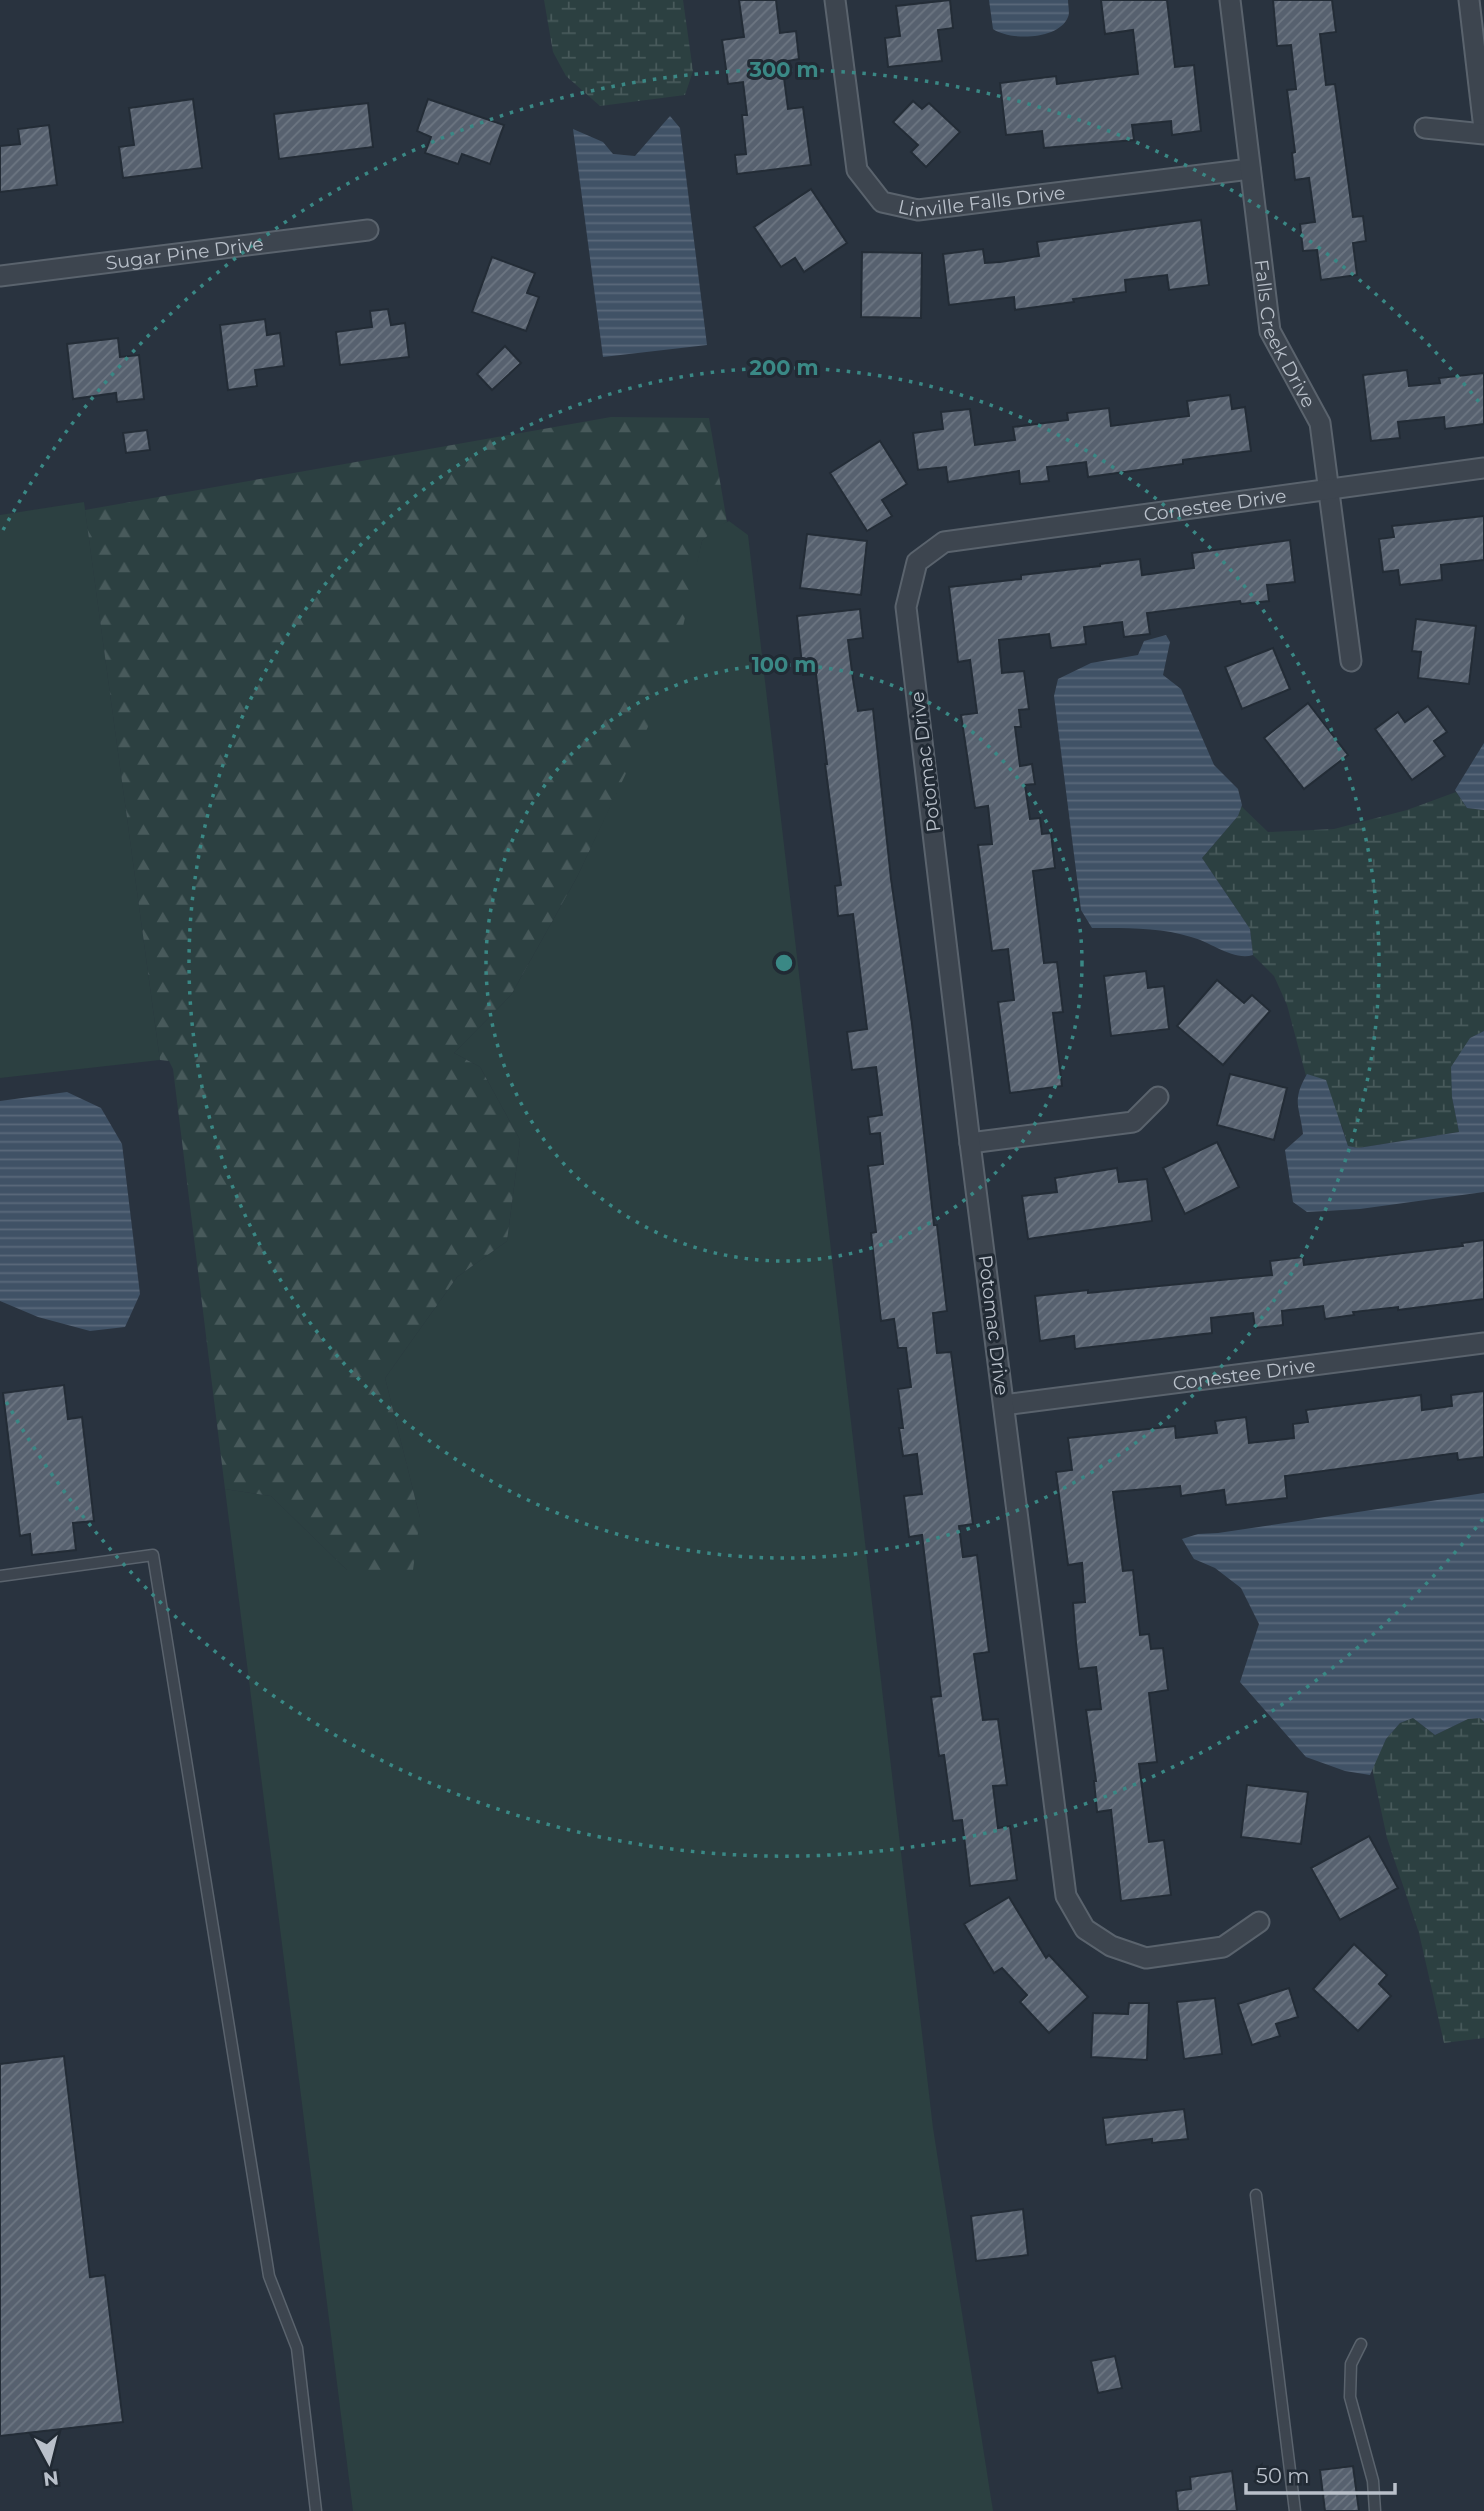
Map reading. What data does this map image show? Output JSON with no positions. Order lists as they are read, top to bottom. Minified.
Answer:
{"streets":{"street":["Linville Falls Drive","Sugar Pine Drive","Falls Creek Drive","Conestee Drive","Potomac Drive"]},"crossings":[["Linville Falls Drive","Falls Creek Drive"],["Falls Creek Drive","Conestee Drive"],["Conestee Drive","Potomac Drive"]],"scale_bar":"50 m","north":"bottom","rings":["300 m","200 m","100 m"]}
